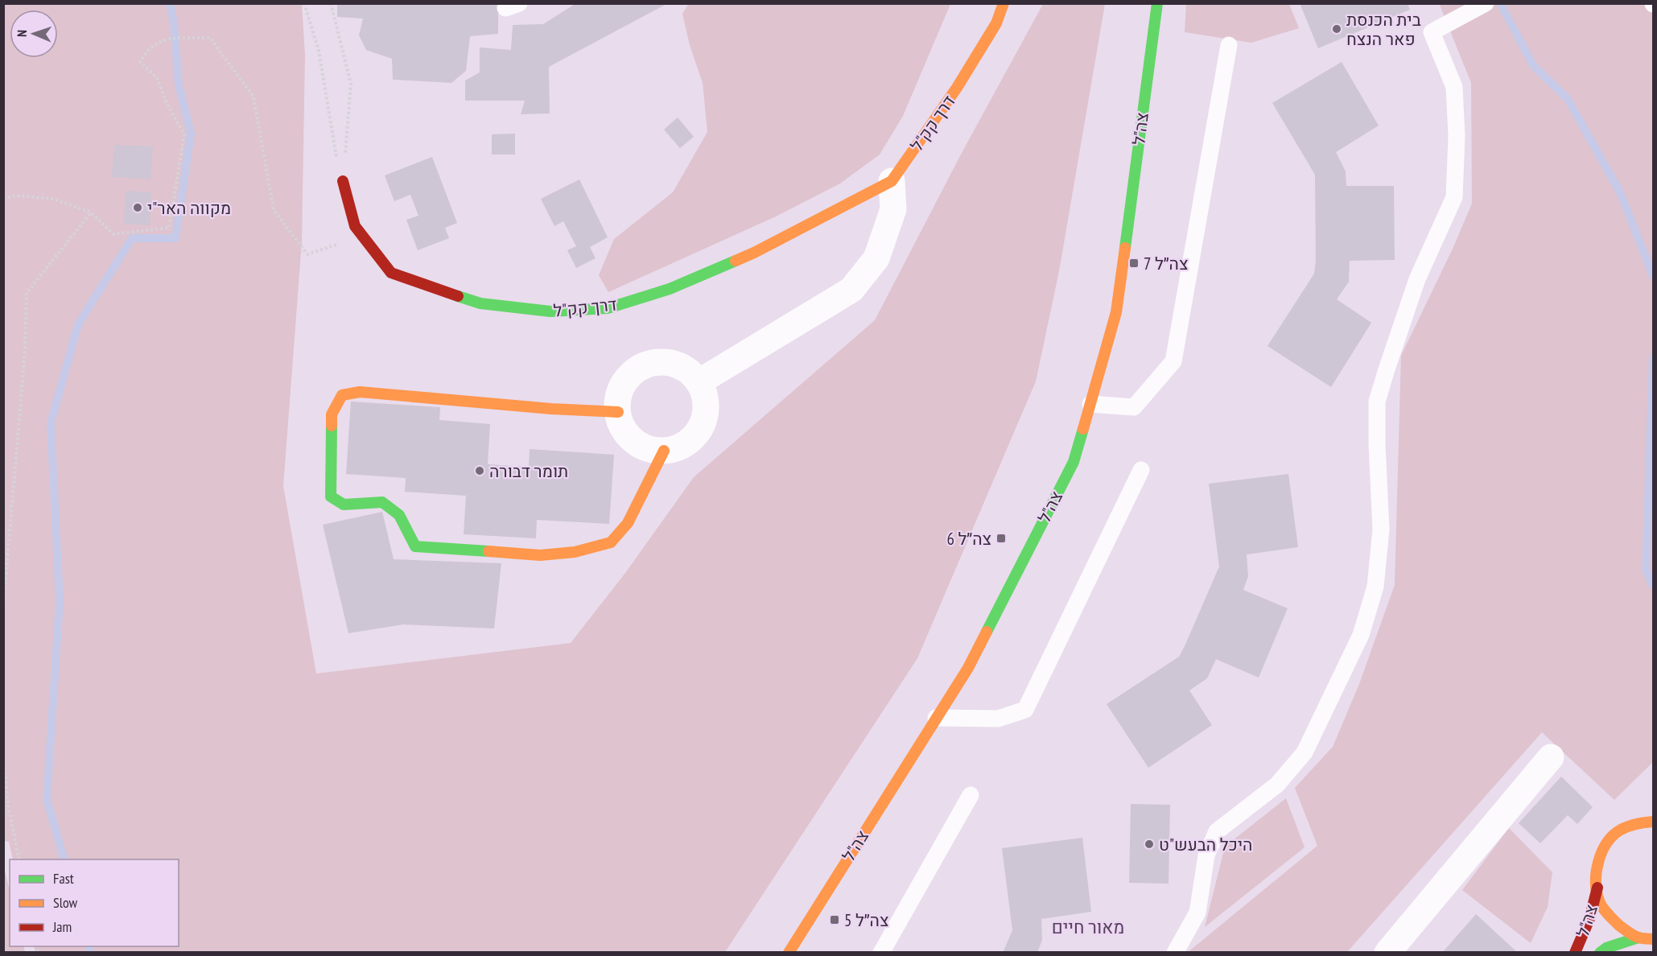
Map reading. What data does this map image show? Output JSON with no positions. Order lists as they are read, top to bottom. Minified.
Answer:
{"streets":{"street":["דרך קק\"ל","צה\"ל"]},"districts":["מאור חיים"],"places":{"other":["בית הכנסת פאר הנצח","מקווה האר\"י","תומר דבורה","היכל הבעש\"ט"],"transit":["צה״ל 7","צה״ל 6","צה״ל 5"]},"legend":["Fast","Slow","Jam"],"north":"left"}
